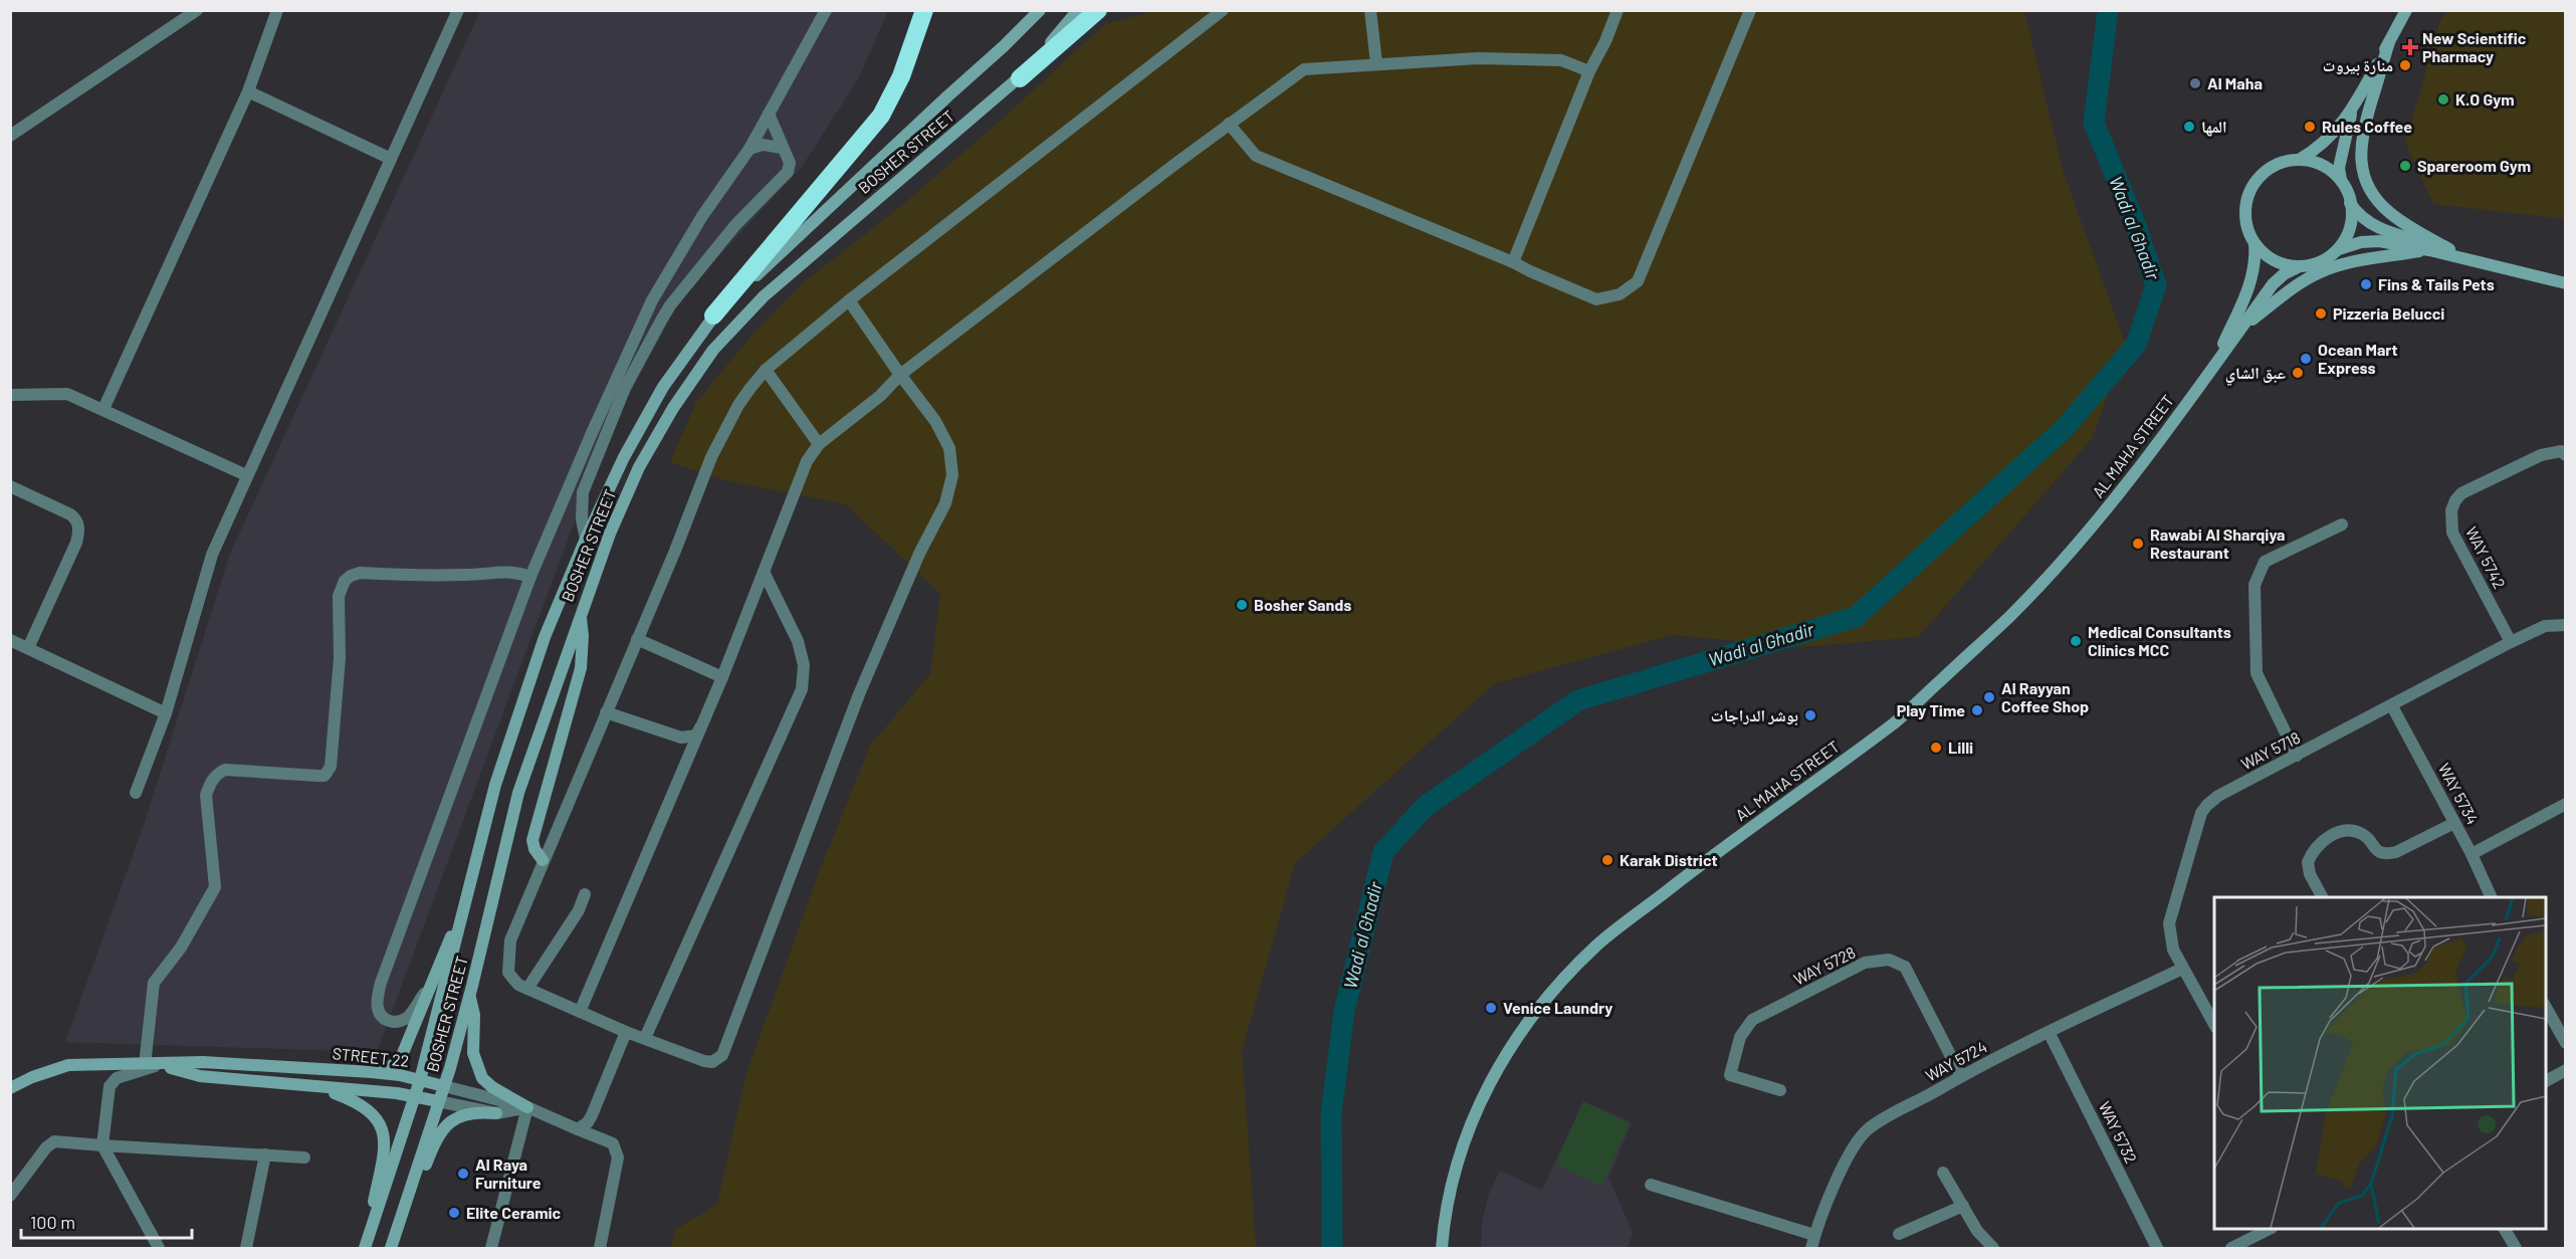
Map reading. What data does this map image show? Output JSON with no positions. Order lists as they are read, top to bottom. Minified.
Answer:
{"streets":{"main road":["BOSHER STREET","AL MAHA STREET","STREET 22"],"street":["WAY 5742","WAY 5718","WAY 5734","WAY 5728","WAY 5724","WAY 5732"]},"crossings":[["BOSHER STREET","STREET 22"],["WAY 5742","WAY 5718"],["WAY 5718","WAY 5734"],["WAY 5718","WAY 5724"],["WAY 5728","WAY 5724"],["WAY 5724","WAY 5732"]],"water":["Wadi al Ghadir"],"places":{"health":["New Scientific Pharmacy"],"other":["منارة بيروت","Al Maha","K.O Gym","المها","Rules Coffee","Spareroom Gym","Fins & Tails Pets","Pizzeria Belucci","Ocean Mart Express","عبق الشاي","Rawabi Al Sharqiya Restaurant","Bosher Sands","Medical Consultants Clinics MCC","Al Rayyan Coffee Shop","Play Time","بوشر الدراجات","Lilli","Karak District","Venice Laundry","Al Raya Furniture","Elite Ceramic"]},"scale_bar":"100 m"}
